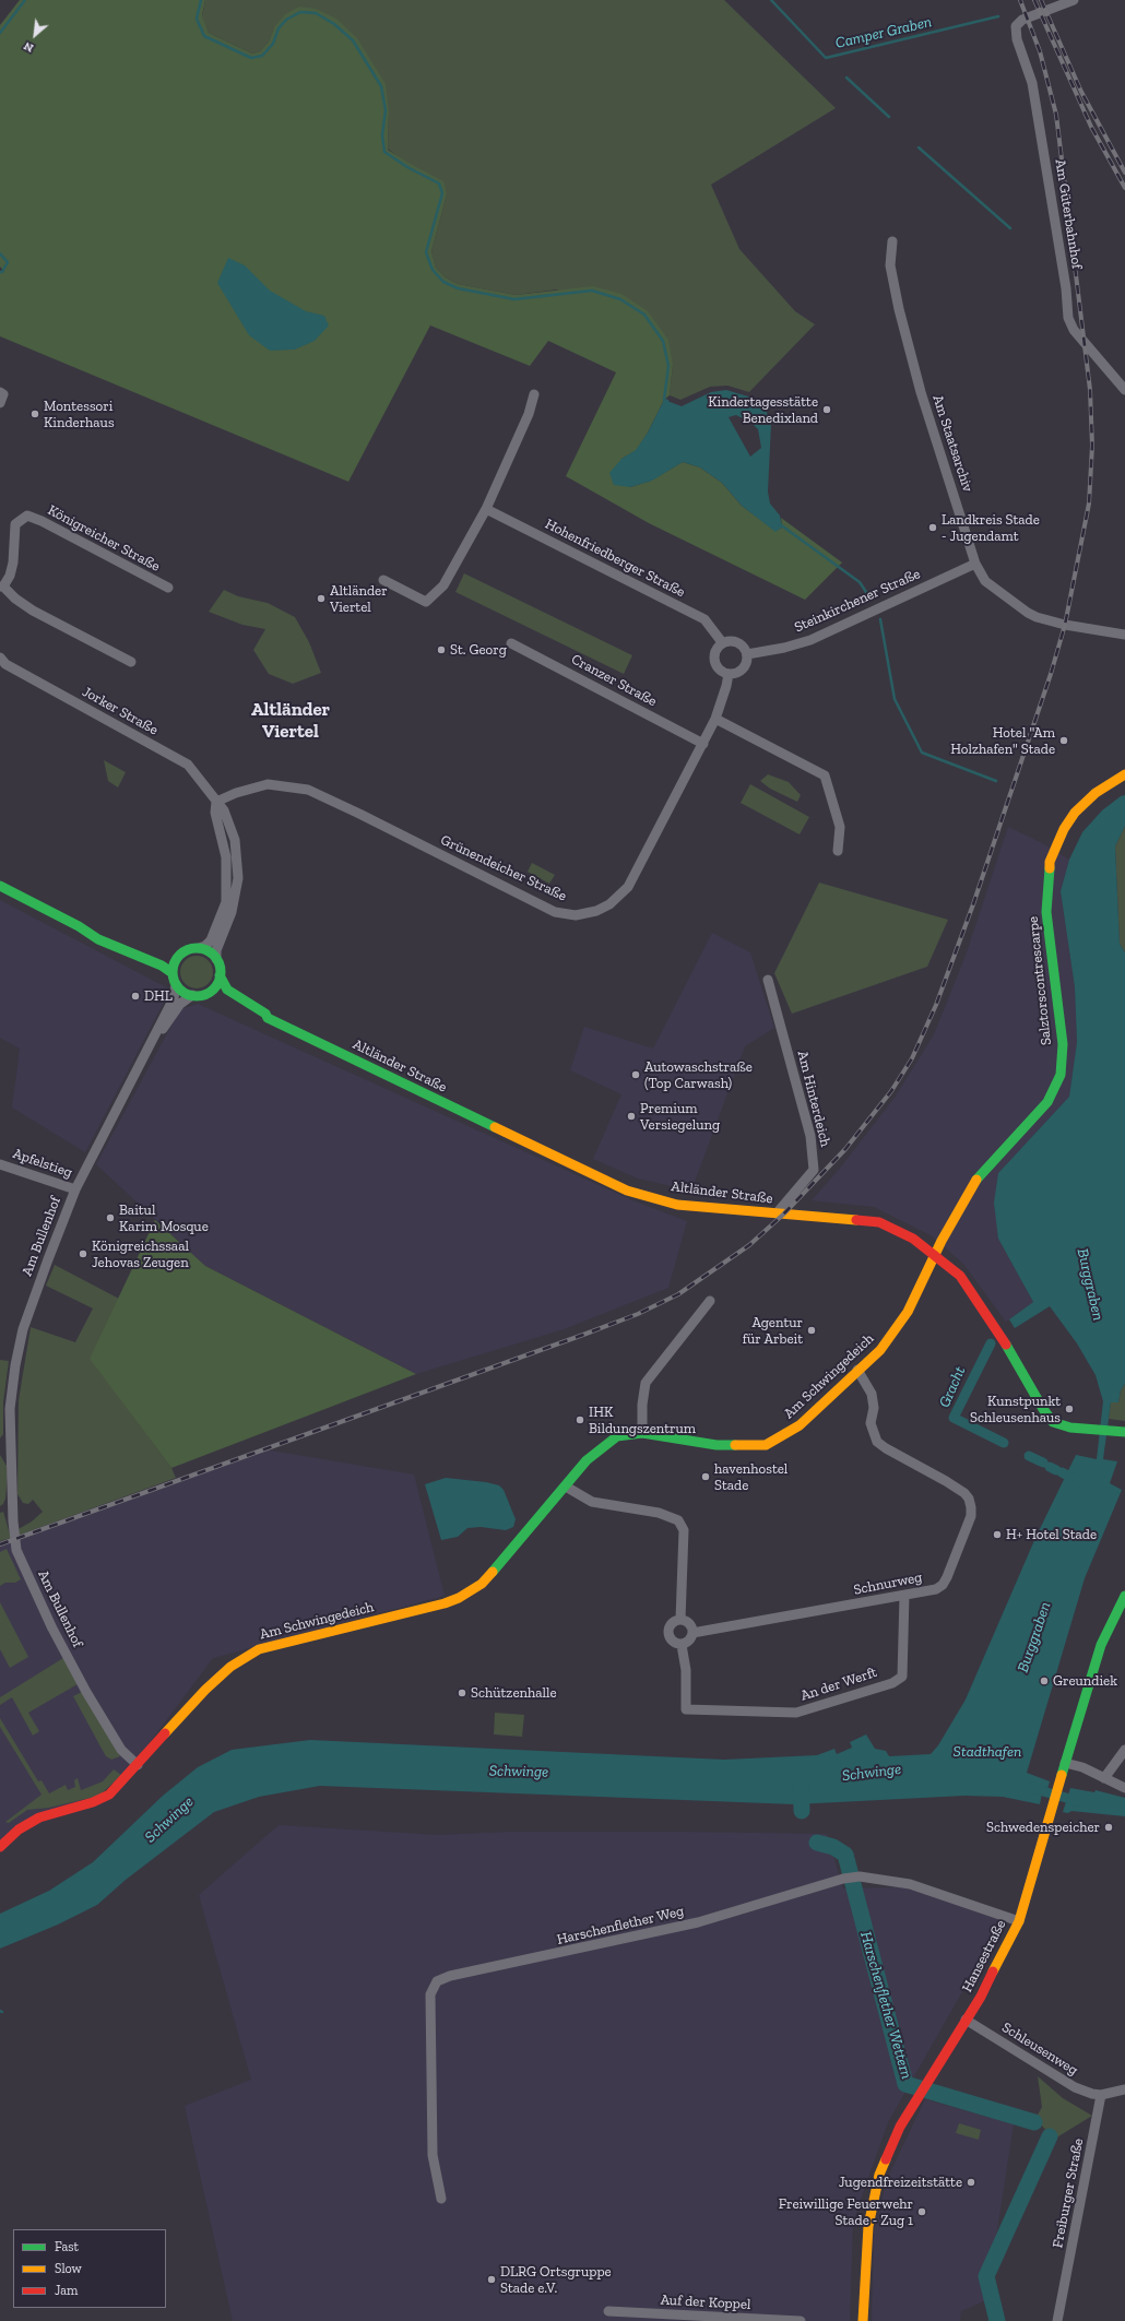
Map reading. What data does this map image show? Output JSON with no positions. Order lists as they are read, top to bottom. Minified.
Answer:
{"streets":{"main road":["Salztorscontrescarpe","Altländer Straße","Am Schwingedeich","Hansestraße"],"street":["Am Güterbahnhof","Am Staatsarchiv","Königreicher Straße","Hohenfriedberger Straße","Steinkirchener Straße","Cranzer Straße","Jorker Straße","Grünendeicher Straße","Am Hinterdeich","Apfelstieg","Am Bullenhof","Schnurweg","An der Werft","Harschenflether Weg","Schleusenweg","Freiburger Straße","Auf der Koppel"]},"crossings":[["Am Staatsarchiv","Steinkirchener Straße"],["Hohenfriedberger Straße","Steinkirchener Straße"],["Hohenfriedberger Straße","Grünendeicher Straße"],["Steinkirchener Straße","Grünendeicher Straße"],["Cranzer Straße","Grünendeicher Straße"],["Jorker Straße","Grünendeicher Straße"],["Jorker Straße","Altländer Straße"],["Jorker Straße","Am Bullenhof"],["Salztorscontrescarpe","Altländer Straße"],["Salztorscontrescarpe","Am Schwingedeich"],["Altländer Straße","Am Hinterdeich"],["Altländer Straße","Am Bullenhof"],["Altländer Straße","Am Schwingedeich"],["Apfelstieg","Am Bullenhof"],["Am Bullenhof","Am Schwingedeich"],["Am Schwingedeich","Schnurweg"],["Schnurweg","An der Werft"],["Harschenflether Weg","Hansestraße"],["Hansestraße","Schleusenweg"],["Schleusenweg","Freiburger Straße"]],"districts":["Altländer Viertel"],"water":["Camper Graben","Burggraben","Gracht","Stadthafen","Schwinge","Harschenflether Wettern"],"places":["Kindertagesstätte Benedixland","Montessori Kinderhaus","Landkreis Stade - Jugendamt","Altländer Viertel","St. Georg","Hotel \"Am Holzhafen\" Stade","DHL","Autowaschstraße (Top Carwash)","Premium Versiegelung","Baitul Karim Mosque","Königreichssaal Jehovas Zeugen","Agentur für Arbeit","Kunstpunkt Schleusenhaus","IHK Bildungszentrum","havenhostel Stade","H+ Hotel Stade","Greundiek","Schützenhalle","Schwedenspeicher","Jugendfreizeitstätte","Freiwillige Feuerwehr Stade - Zug 1","DLRG Ortsgruppe Stade e.V."],"legend":["Fast","Slow","Jam"],"north":"bottom left"}
